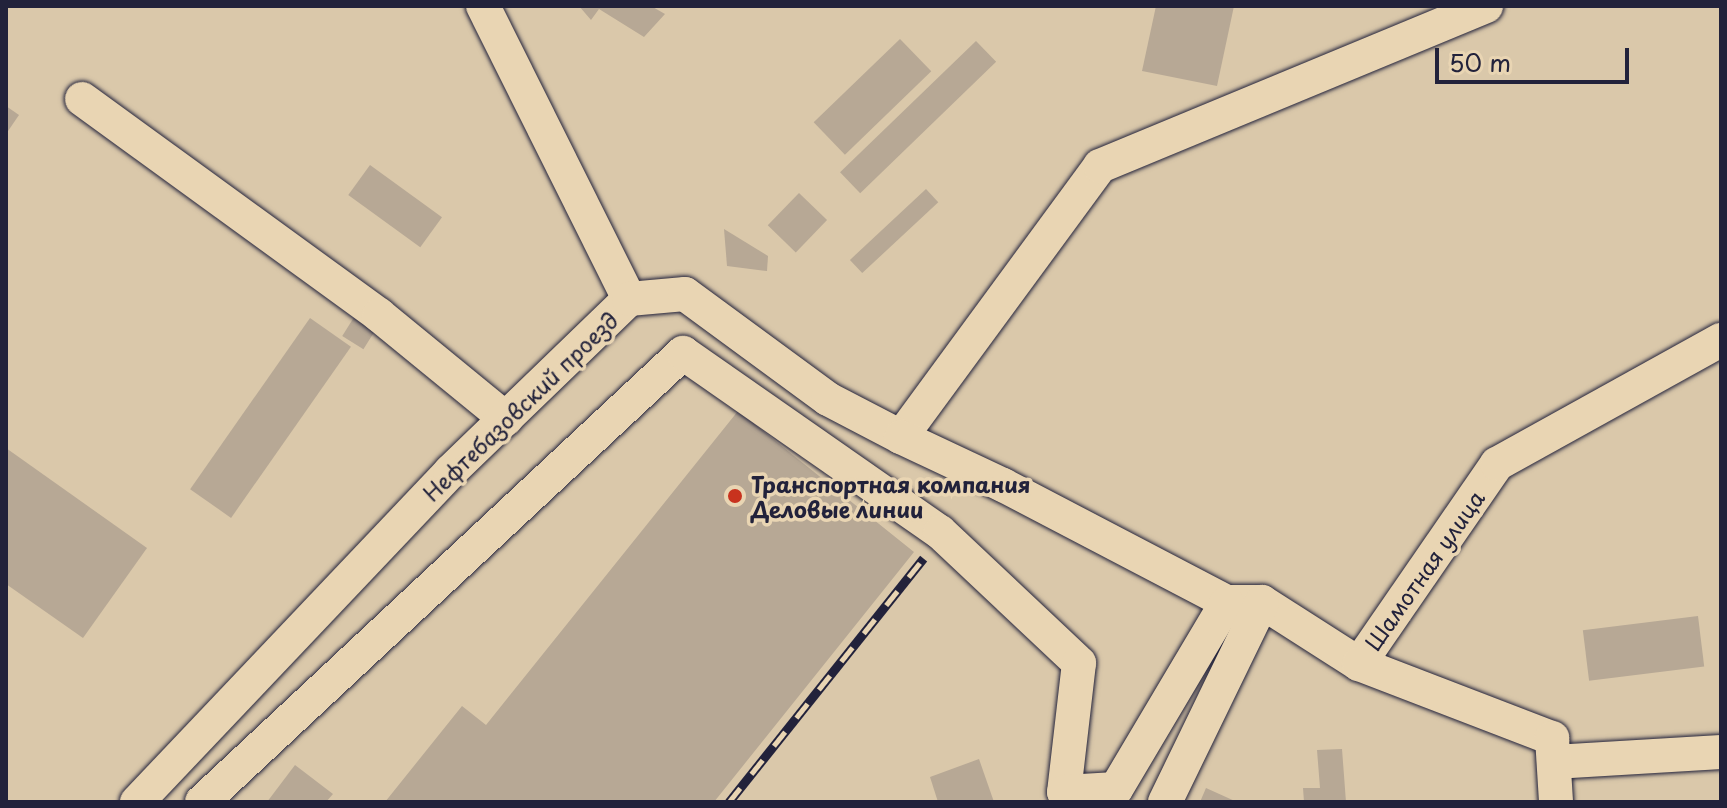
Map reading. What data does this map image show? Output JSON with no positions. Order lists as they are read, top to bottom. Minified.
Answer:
{"streets":{"street":["Нефтебазовский проезд","Шамотная улица"]},"places":["Транспортная компания Деловые линии"],"scale_bar":"50 m"}
